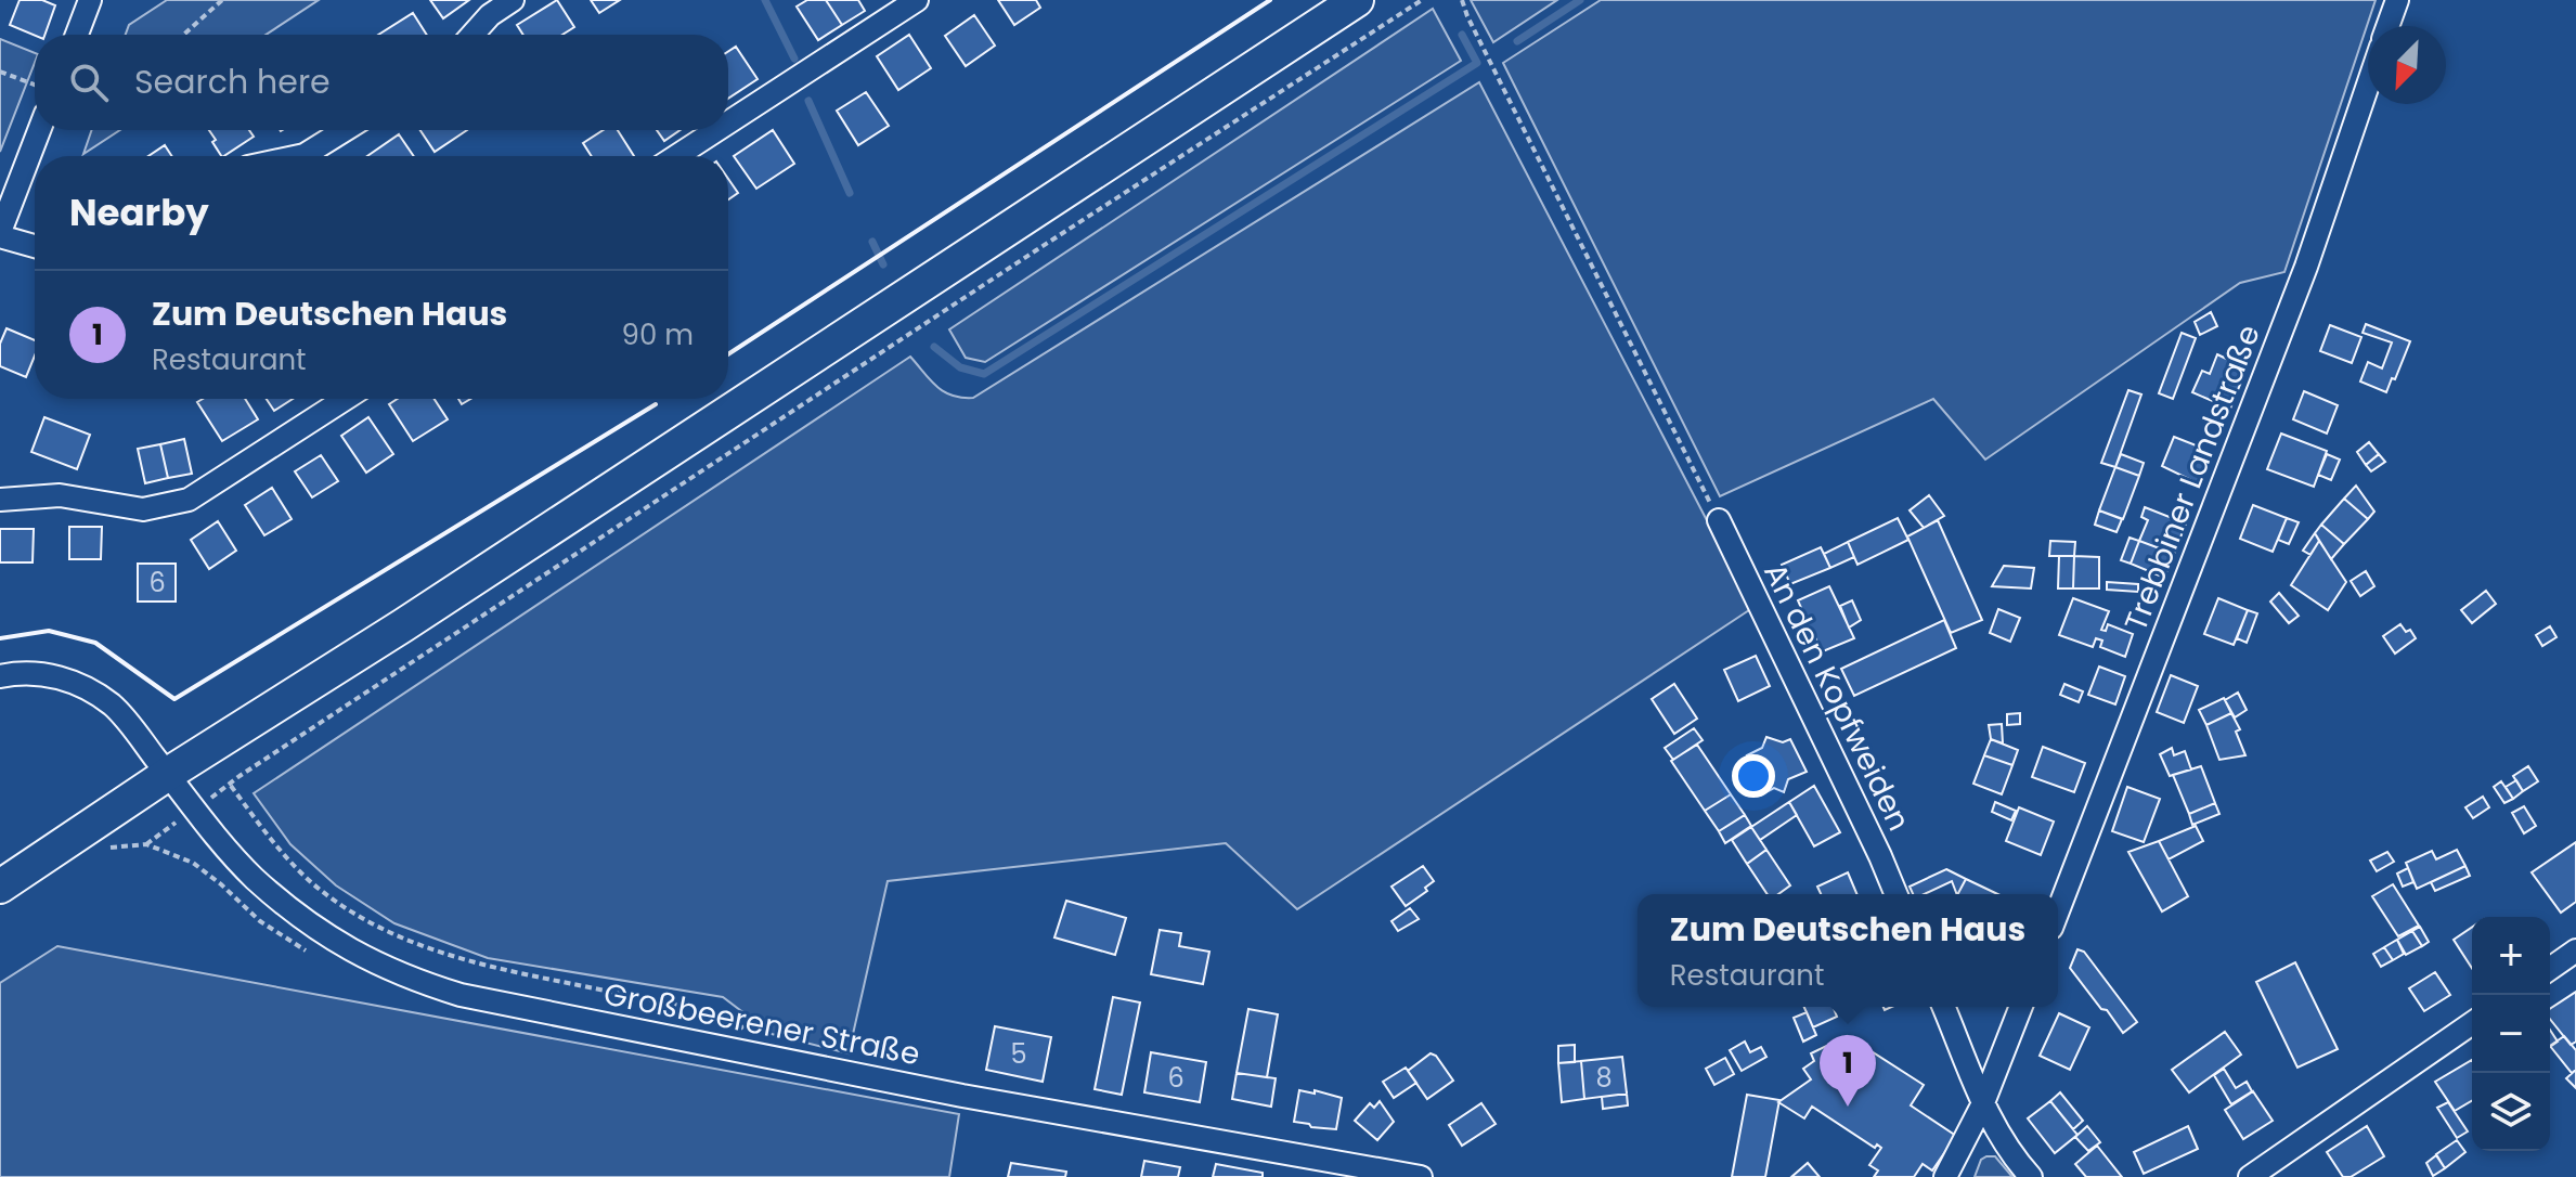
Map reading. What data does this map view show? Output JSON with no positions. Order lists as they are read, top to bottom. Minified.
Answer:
{"streets":{"street":["Trebbiner Landstraße","An den Kopfweiden","Großbeerener Straße"]},"house_numbers":["6","5","6","8"],"north":"bottom left","page":{"search":"Search here","heading":"Nearby","list":[{"mark":"1","name":"Zum Deutschen Haus","note":"Restaurant","value":"90 m"}],"popup":["Zum Deutschen Haus","Restaurant"],"map_buttons":["+","−"],"pins":"1"}}
